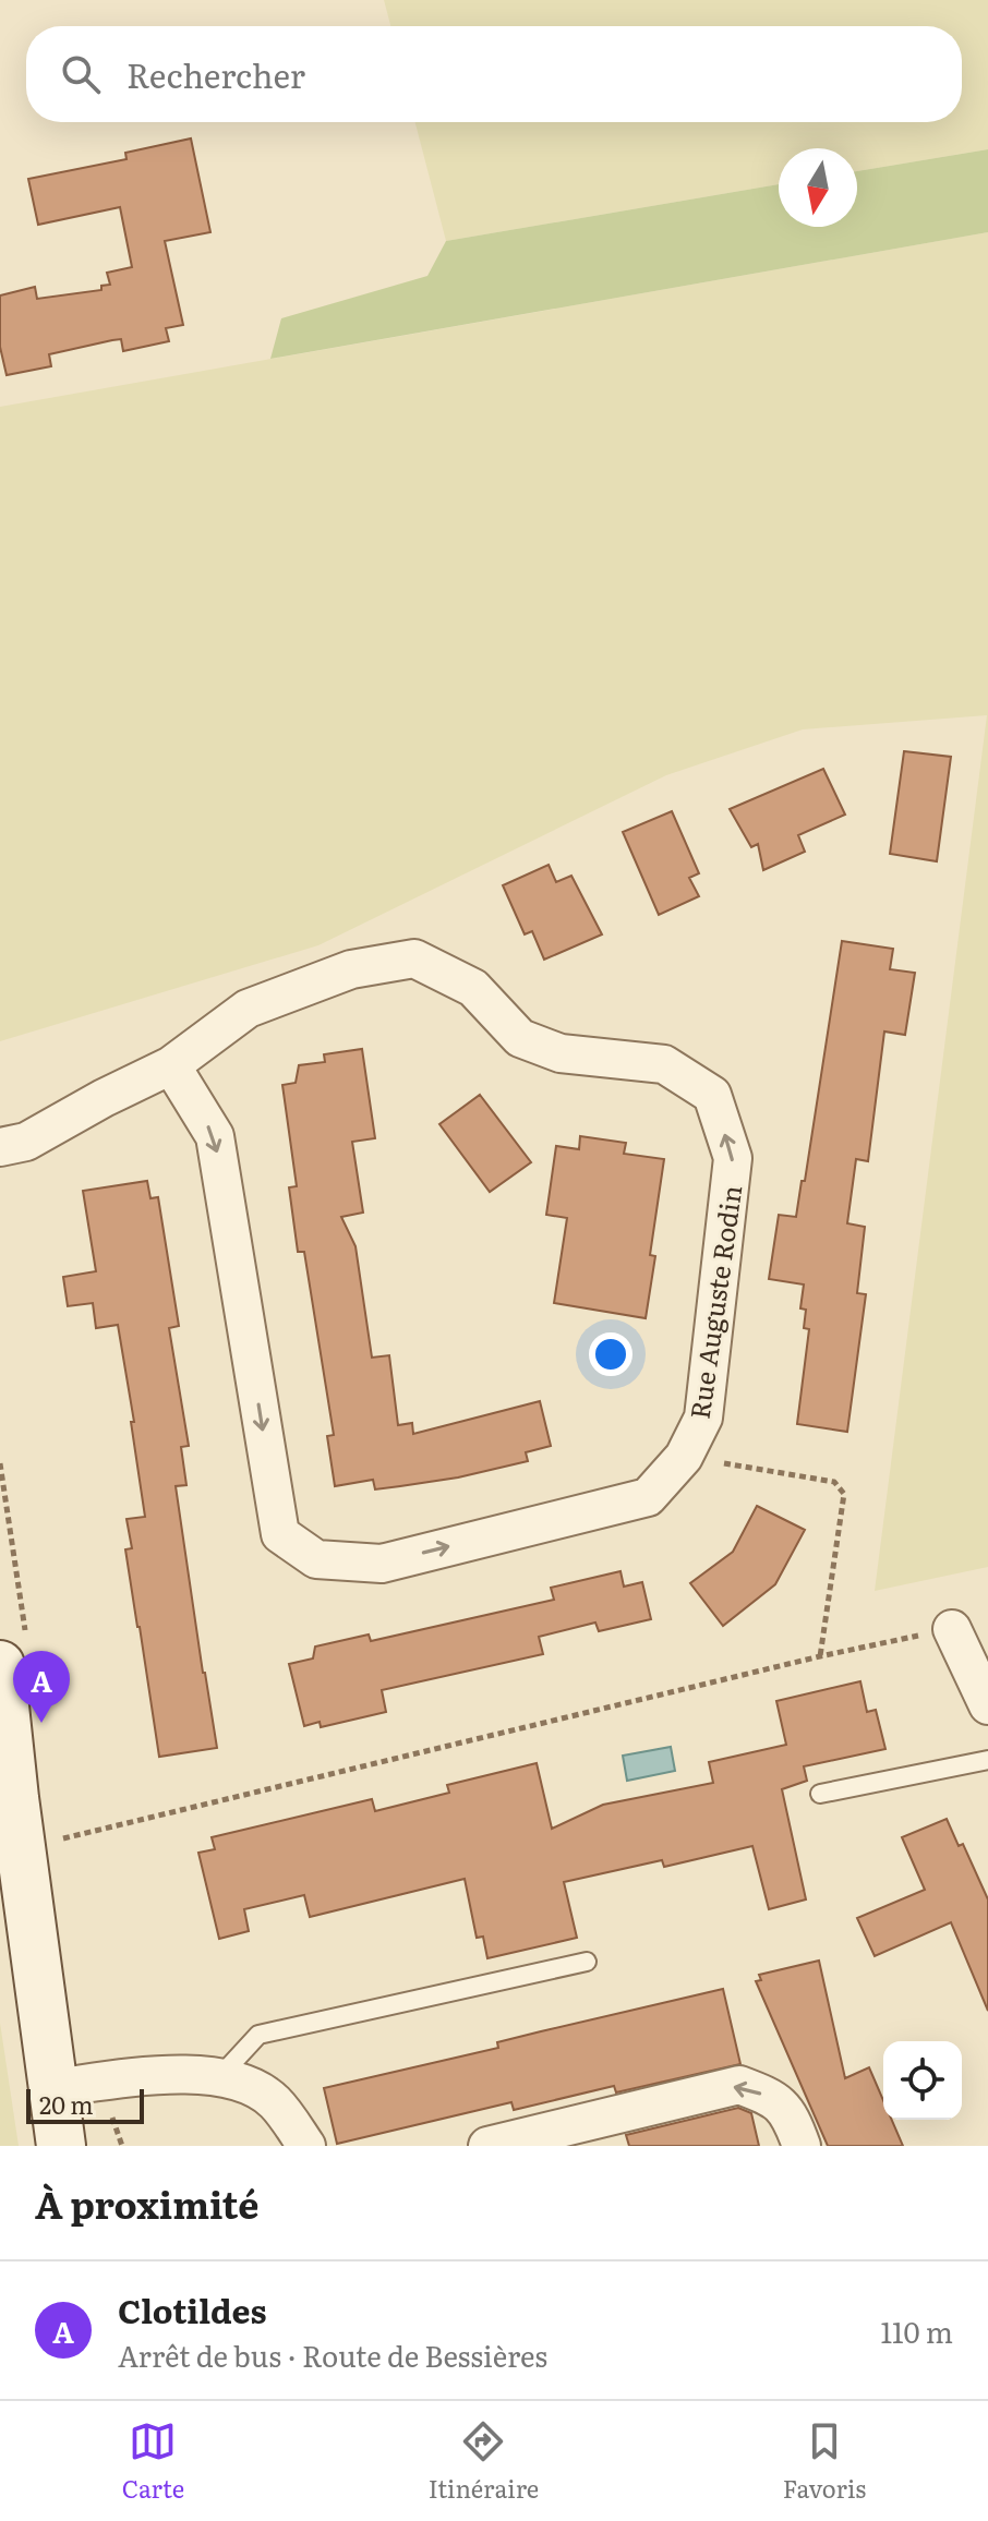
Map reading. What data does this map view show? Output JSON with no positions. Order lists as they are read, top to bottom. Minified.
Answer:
{"streets":{"street":["Rue Auguste Rodin"]},"scale_bar":"20 m","north":"bottom","page":{"search":"Rechercher","pins":"A","scale":"20 m","heading":"À proximité","list":[{"mark":"A","name":"Clotildes","note":"Arrêt de bus · Route de Bessières","value":"110 m"}],"nav":["Carte","Itinéraire","Favoris"]}}
